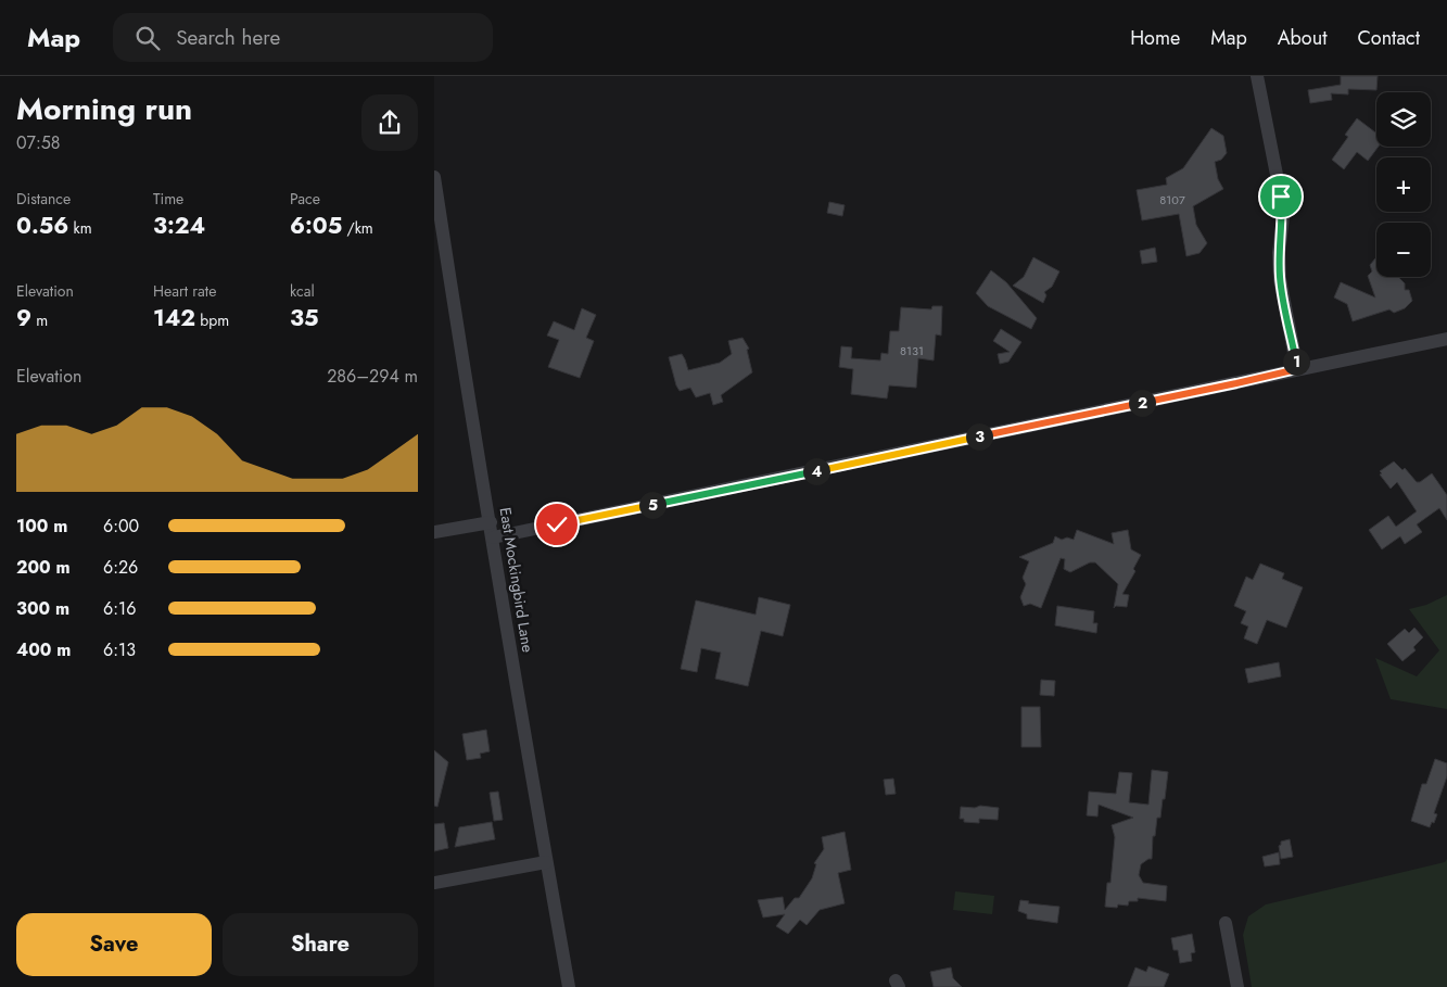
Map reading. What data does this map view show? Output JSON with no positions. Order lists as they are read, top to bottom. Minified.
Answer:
{"streets":{"street":["East Mockingbird Lane"]},"house_numbers":["8107","8131"],"page":{"header":"Map","search":"Search here","nav":["Home","Map","About","Contact"],"heading":["Morning run","07:58"],"map_buttons":["+","−"],"stats":[["Distance","0.56 km"],["Time","3:24"],["Pace","6:05 /km"],["Elevation","9 m"],["Heart rate","142 bpm"],["kcal","35"]],"pins":["1","2","3","4","5"],"chart":["Elevation","286–294 m"],"list":[{"name":"100 m","note":"6:00"},{"name":"200 m","note":"6:26"},{"name":"300 m","note":"6:16"},{"name":"400 m","note":"6:13"}],"buttons":["Save","Share"]}}
